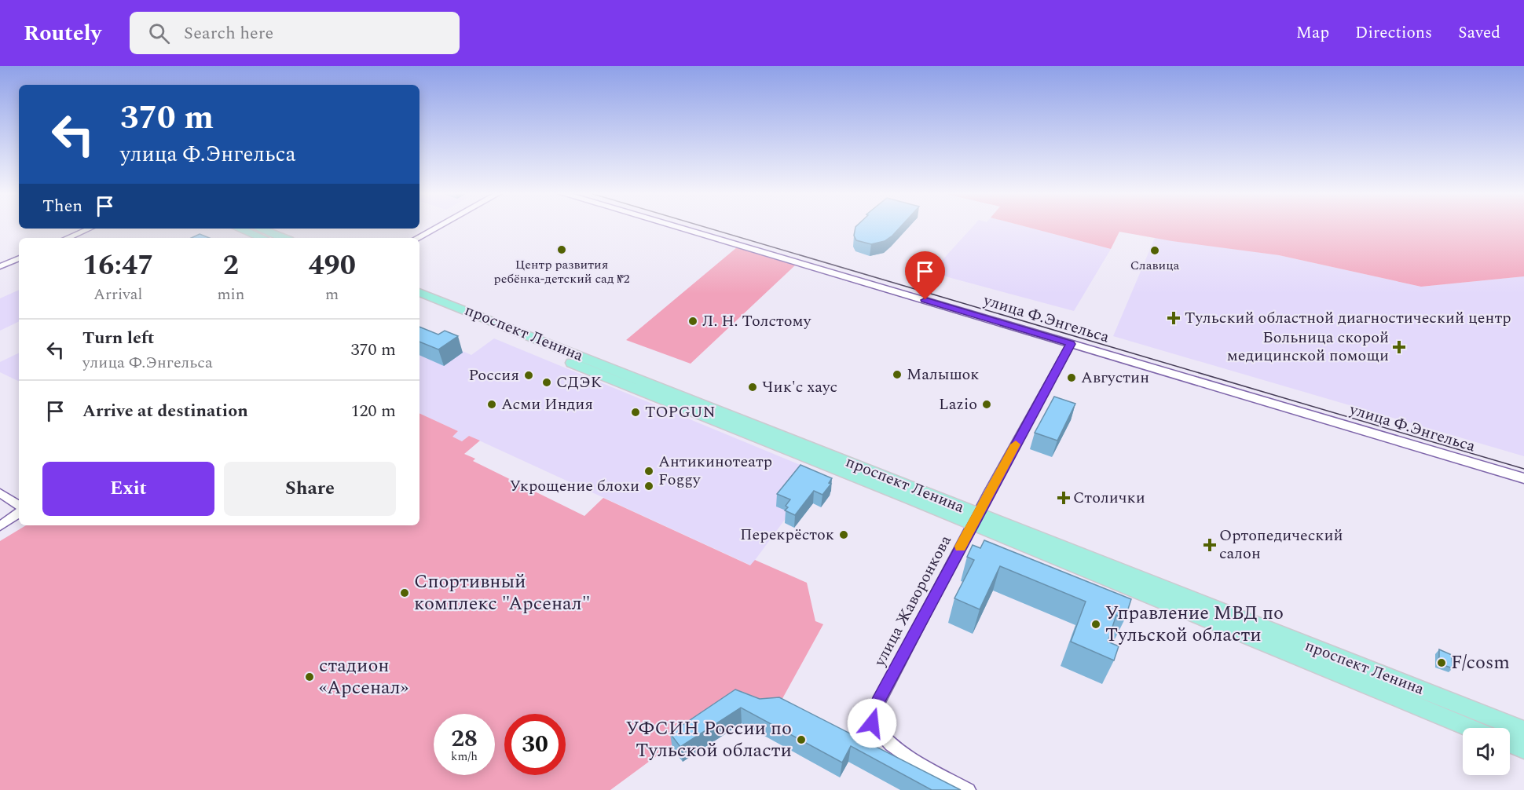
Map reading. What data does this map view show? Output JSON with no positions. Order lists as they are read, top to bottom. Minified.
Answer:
{"streets":{"main road":["проспект Ленина"],"street":["улица Ф.Энгельса","улица Жаворонкова"]},"crossings":[["улица Ф.Энгельса","улица Жаворонкова"],["проспект Ленина","улица Жаворонкова"]],"places":{"other":["Центр развития ребёнка-детский сад №2","Славица","Л. Н. Толстому","Малышок","Россия","Августин","СДЭК","Чик'с хаус","Асми Индия","Lazio","TOPGUN","Антикинотеатр Foggy","Укрощение блохи","Перекрёсток","Спортивный комплекс \"Арсенал\"","Управление МВД по Тульской области","F/cosm","стадион «Арсенал»","УФСИН России по Тульской области"],"health":["Тульский областной диагностический центр","Больница скорой медицинской помощи","Столички","Ортопедический салон"]},"page":{"header":"Routely","search":"Search here","nav":["Map","Directions","Saved"],"turn":["370 m","улица Ф.Энгельса"],"then":"Then","eta":["16:47","Arrival","2","min","490","m"],"list":[{"name":"Turn left","note":"улица Ф.Энгельса","value":"370 m"},{"name":"Arrive at destination","value":"120 m"}],"buttons":["Exit","Share"],"speed":"28 km/h","limit":"30"}}
